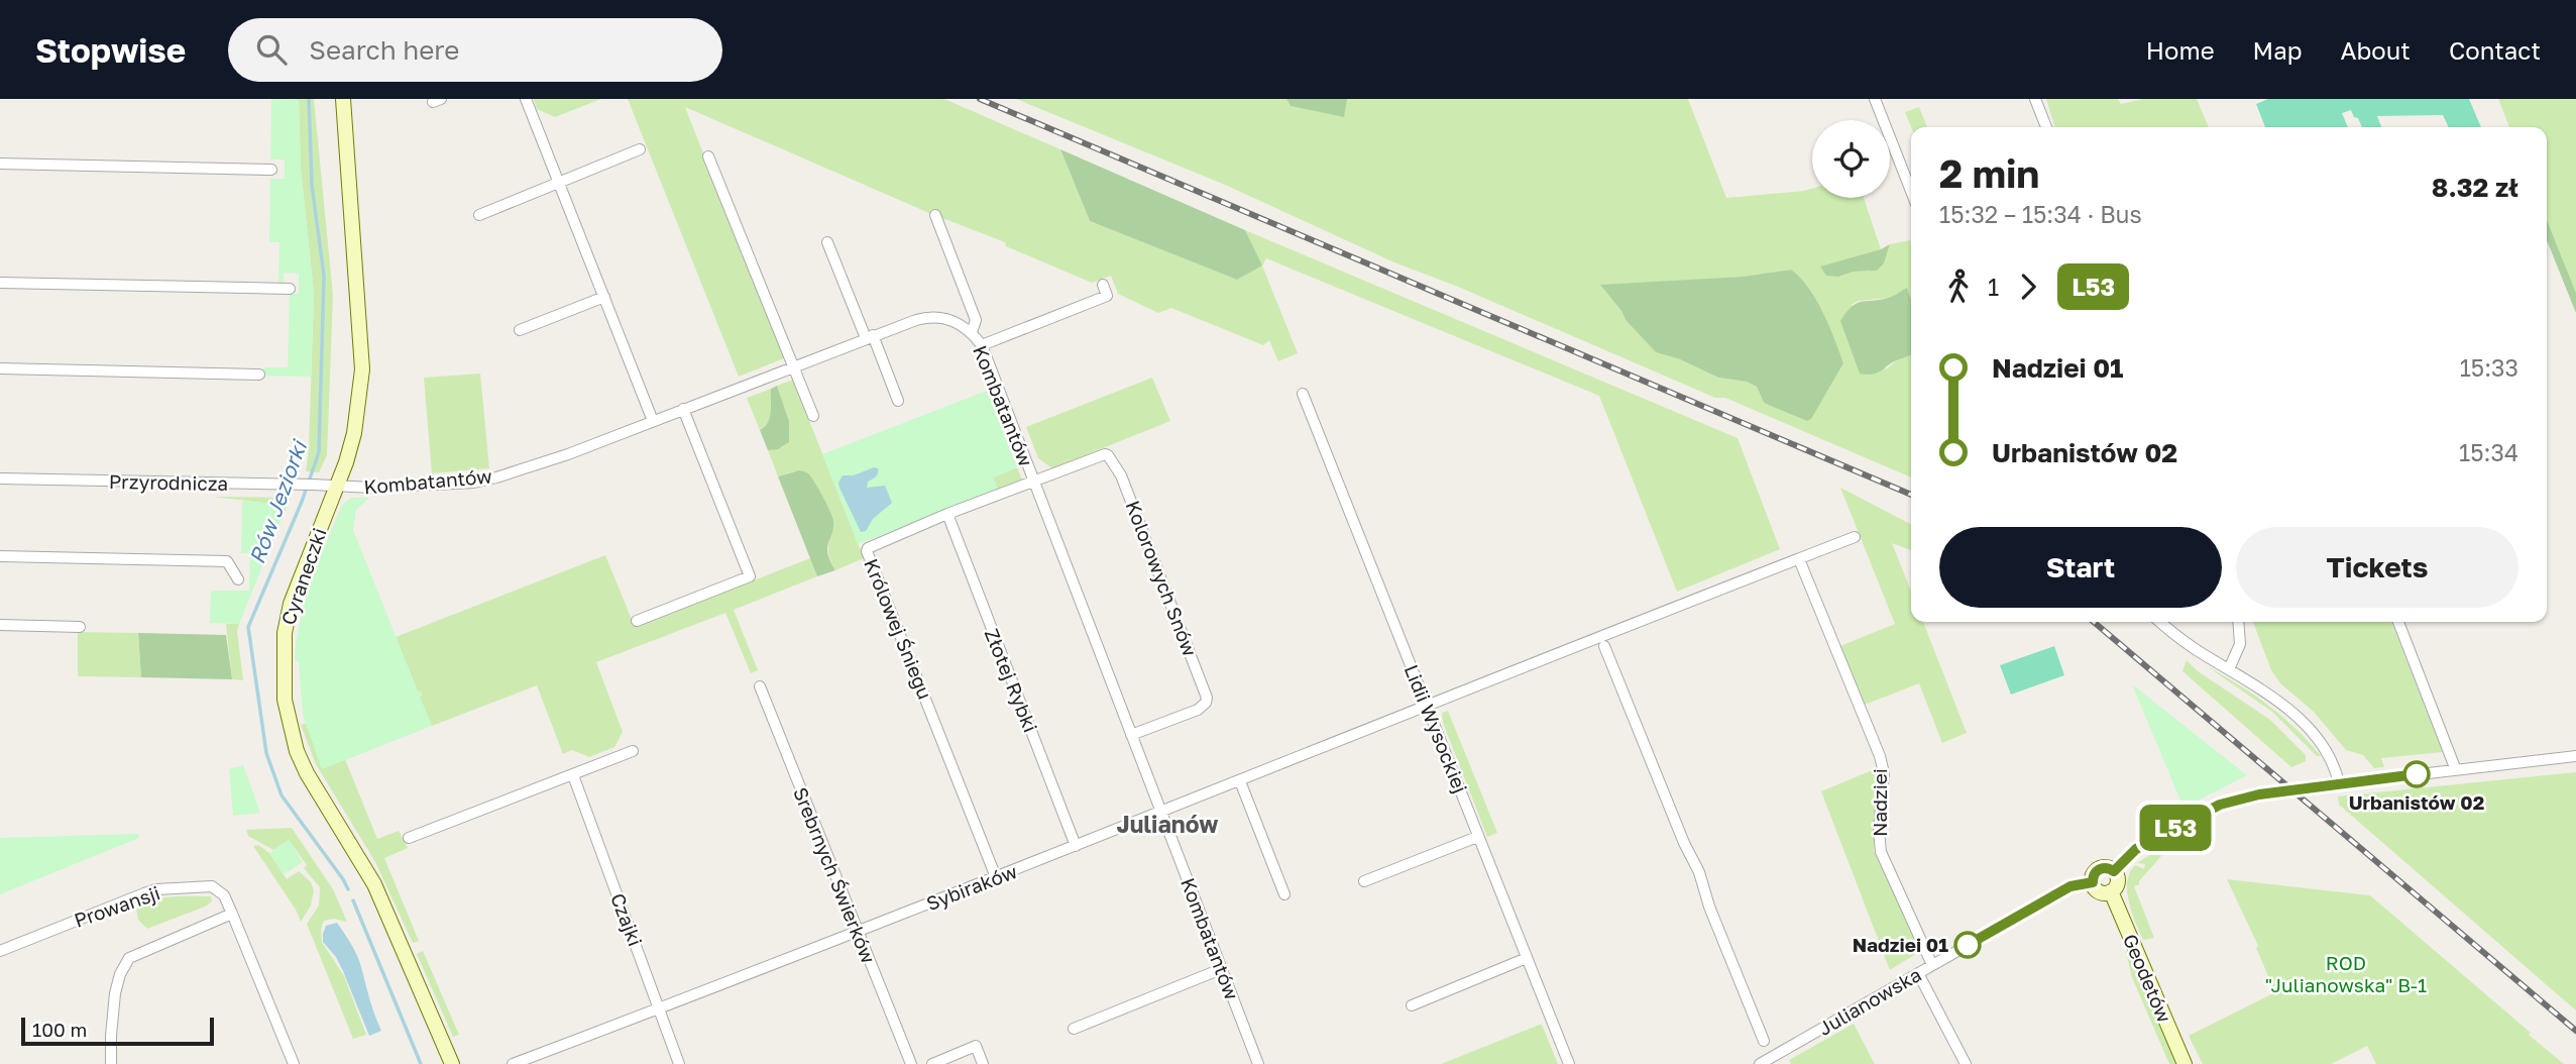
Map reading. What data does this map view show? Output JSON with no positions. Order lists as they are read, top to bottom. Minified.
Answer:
{"streets":{"street":["Kombatantów","Przyrodnicza","Cyraneczki","Kolorowych Snów","Królowej Śniegu","Złotej Rybki","Lidii Wysockiej","Nadziei","Srebrnych Świerków","Sybiraków","Prowansji","Czajki","Geodetów","Julianowska"]},"crossings":[["Kombatantów","Przyrodnicza"],["Kombatantów","Cyraneczki"],["Kombatantów","Kolorowych Snów"],["Kombatantów","Królowej Śniegu"],["Kombatantów","Sybiraków"],["Przyrodnicza","Cyraneczki"],["Kolorowych Snów","Królowej Śniegu"],["Królowej Śniegu","Złotej Rybki"],["Królowej Śniegu","Sybiraków"],["Złotej Rybki","Sybiraków"],["Lidii Wysockiej","Sybiraków"],["Nadziei","Julianowska"],["Srebrnych Świerków","Sybiraków"],["Sybiraków","Czajki"],["Geodetów","Julianowska"]],"districts":["Julianów"],"water":["Rów Jeziorki"],"parks":["ROD \"Julianowska\" B-1"],"places":["Urbanistów 02","Nadziei 01"],"lines":["bus line L53"],"scale_bar":"100 m","page":{"header":"Stopwise","search":"Search here","nav":["Home","Map","About","Contact"],"on_map":"L53","heading":["2 min","15:32 – 15:34 · Bus","8.32 zł"],"legs":["1","L53"],"list":[{"name":"Nadziei 01","value":"15:33"},{"name":"Urbanistów 02","value":"15:34"}],"buttons":["Start","Tickets"],"scale":"100 m"}}
